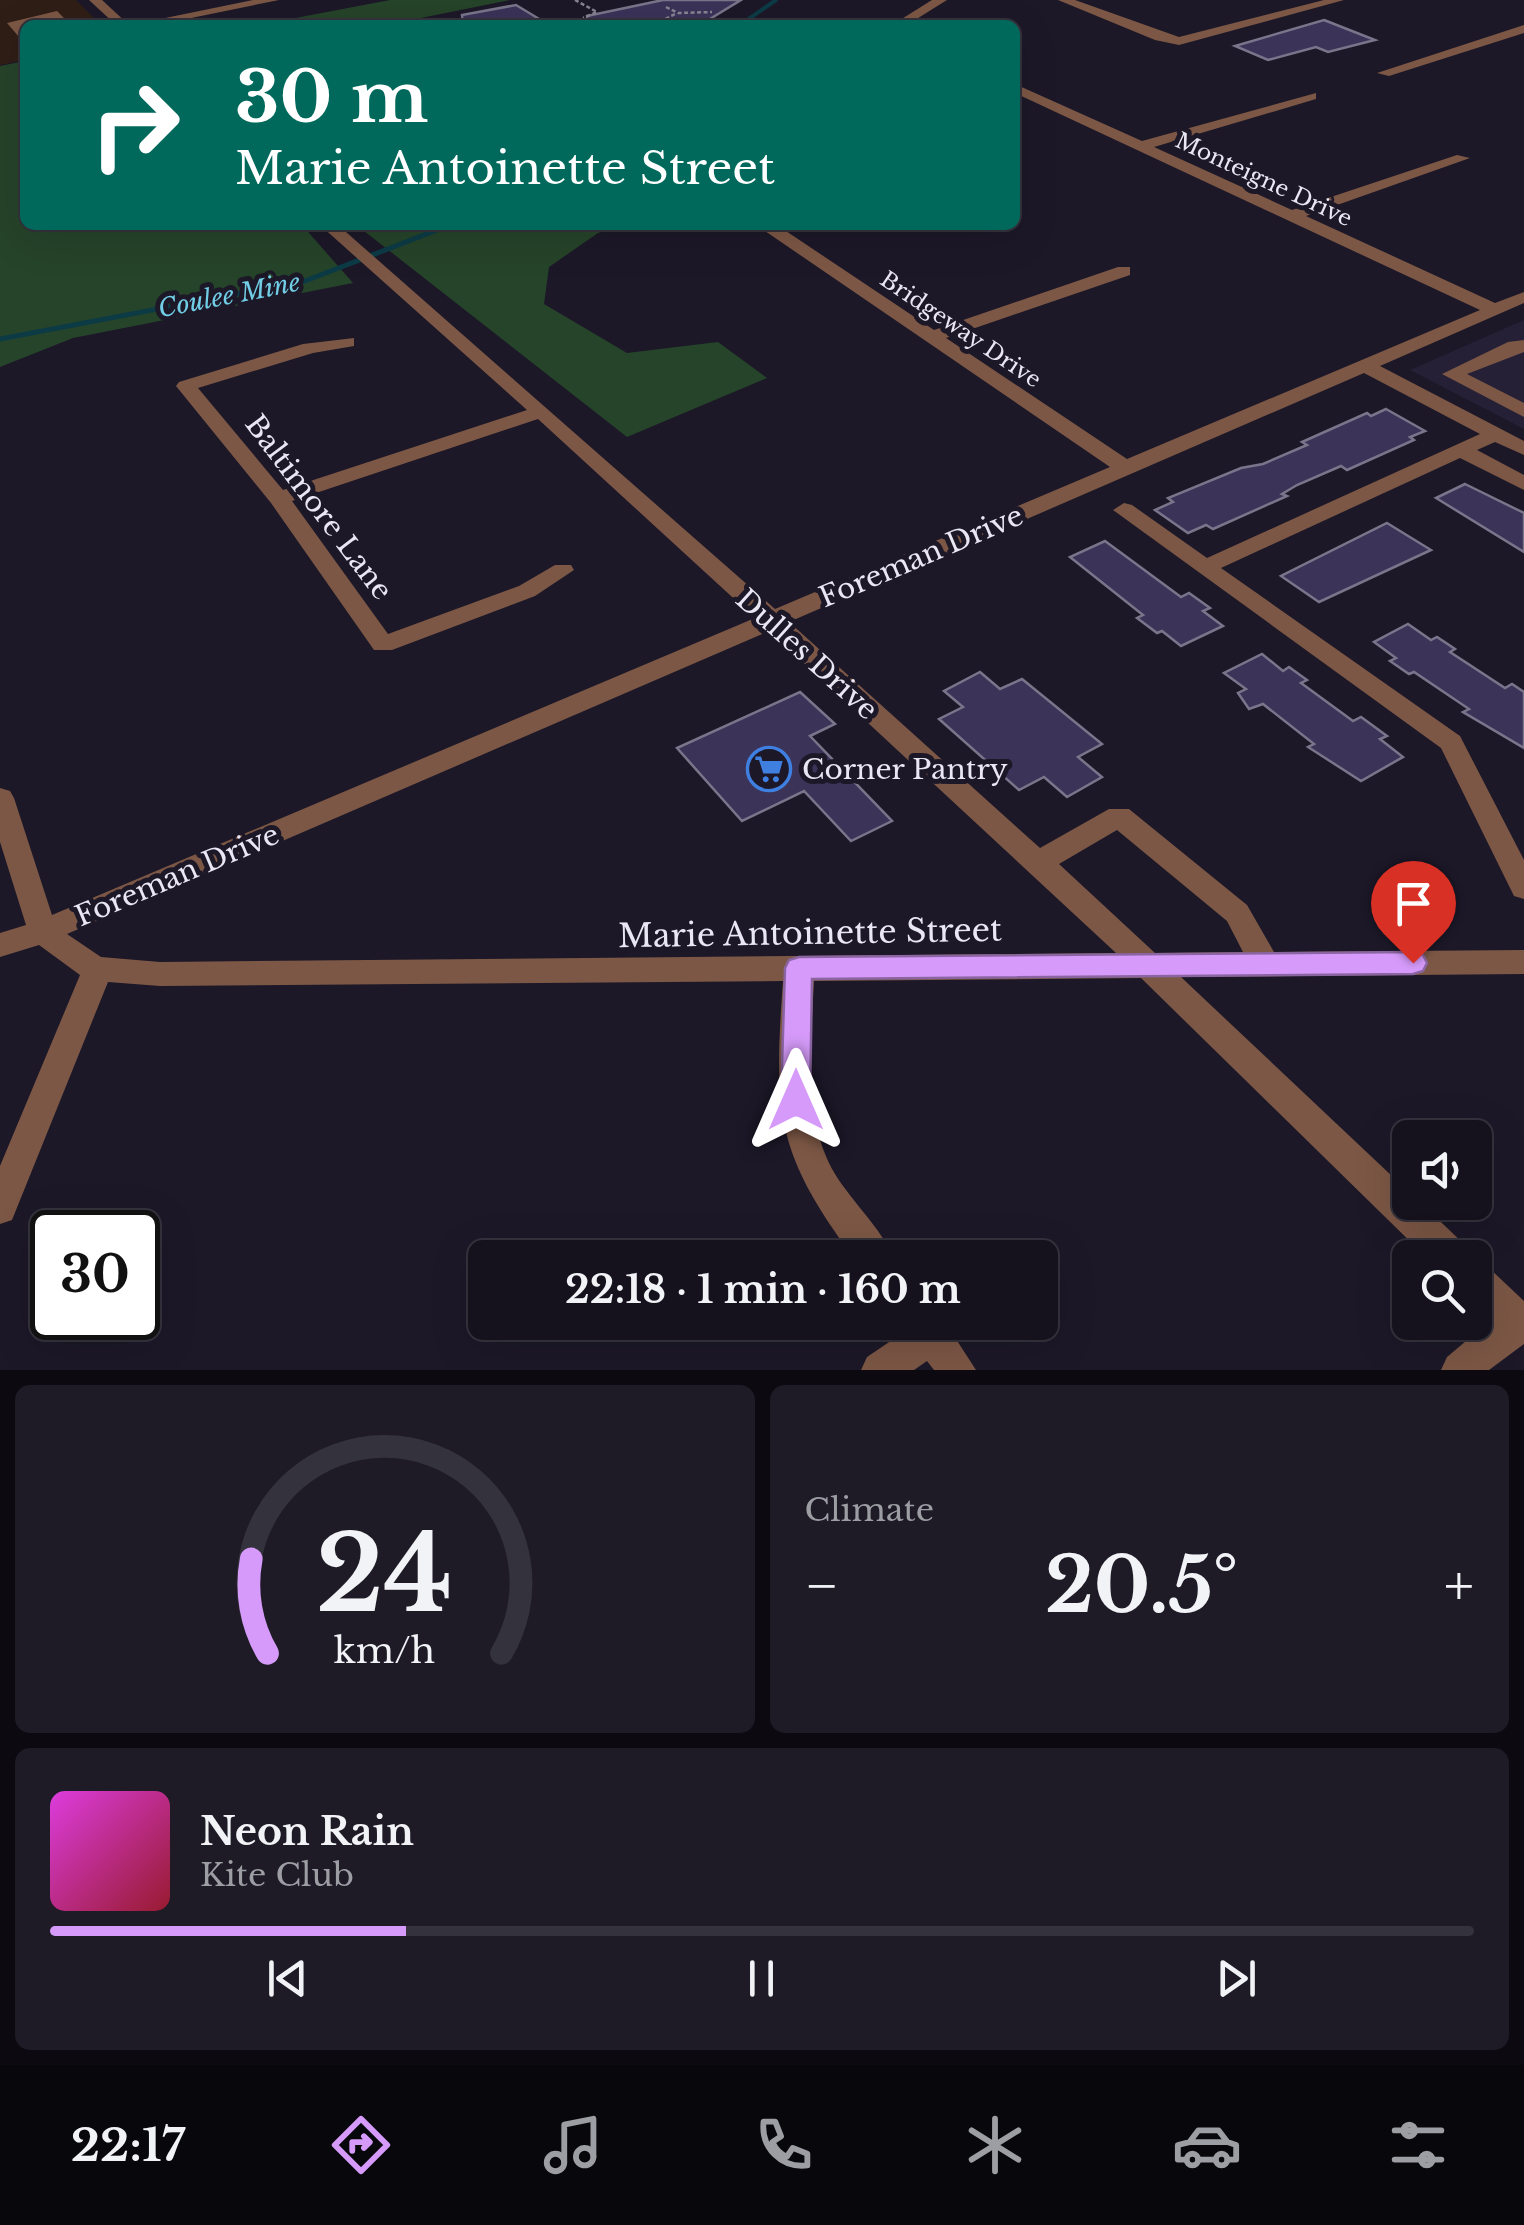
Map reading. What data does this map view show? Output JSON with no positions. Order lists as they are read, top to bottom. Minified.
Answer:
{"streets":{"street":["Monteigne Drive","Bridgeway Drive","Baltimore Lane","Foreman Drive","Dulles Drive","Marie Antoinette Street"]},"crossings":[["Monteigne Drive","Foreman Drive"],["Bridgeway Drive","Foreman Drive"],["Foreman Drive","Dulles Drive"],["Foreman Drive","Marie Antoinette Street"],["Dulles Drive","Marie Antoinette Street"]],"water":["Coulee Mine"],"places":{"supermarket":["Corner Pantry"]},"page":{"turn":["30 m","Marie Antoinette Street"],"limit":"30","trip":"22:18 · 1 min · 160 m","tile":"Climate","heat":["−","20.5°","+"],"song":["Neon Rain","Kite Club"],"tabs":"22:17","gauge":["24","km/h"]}}
